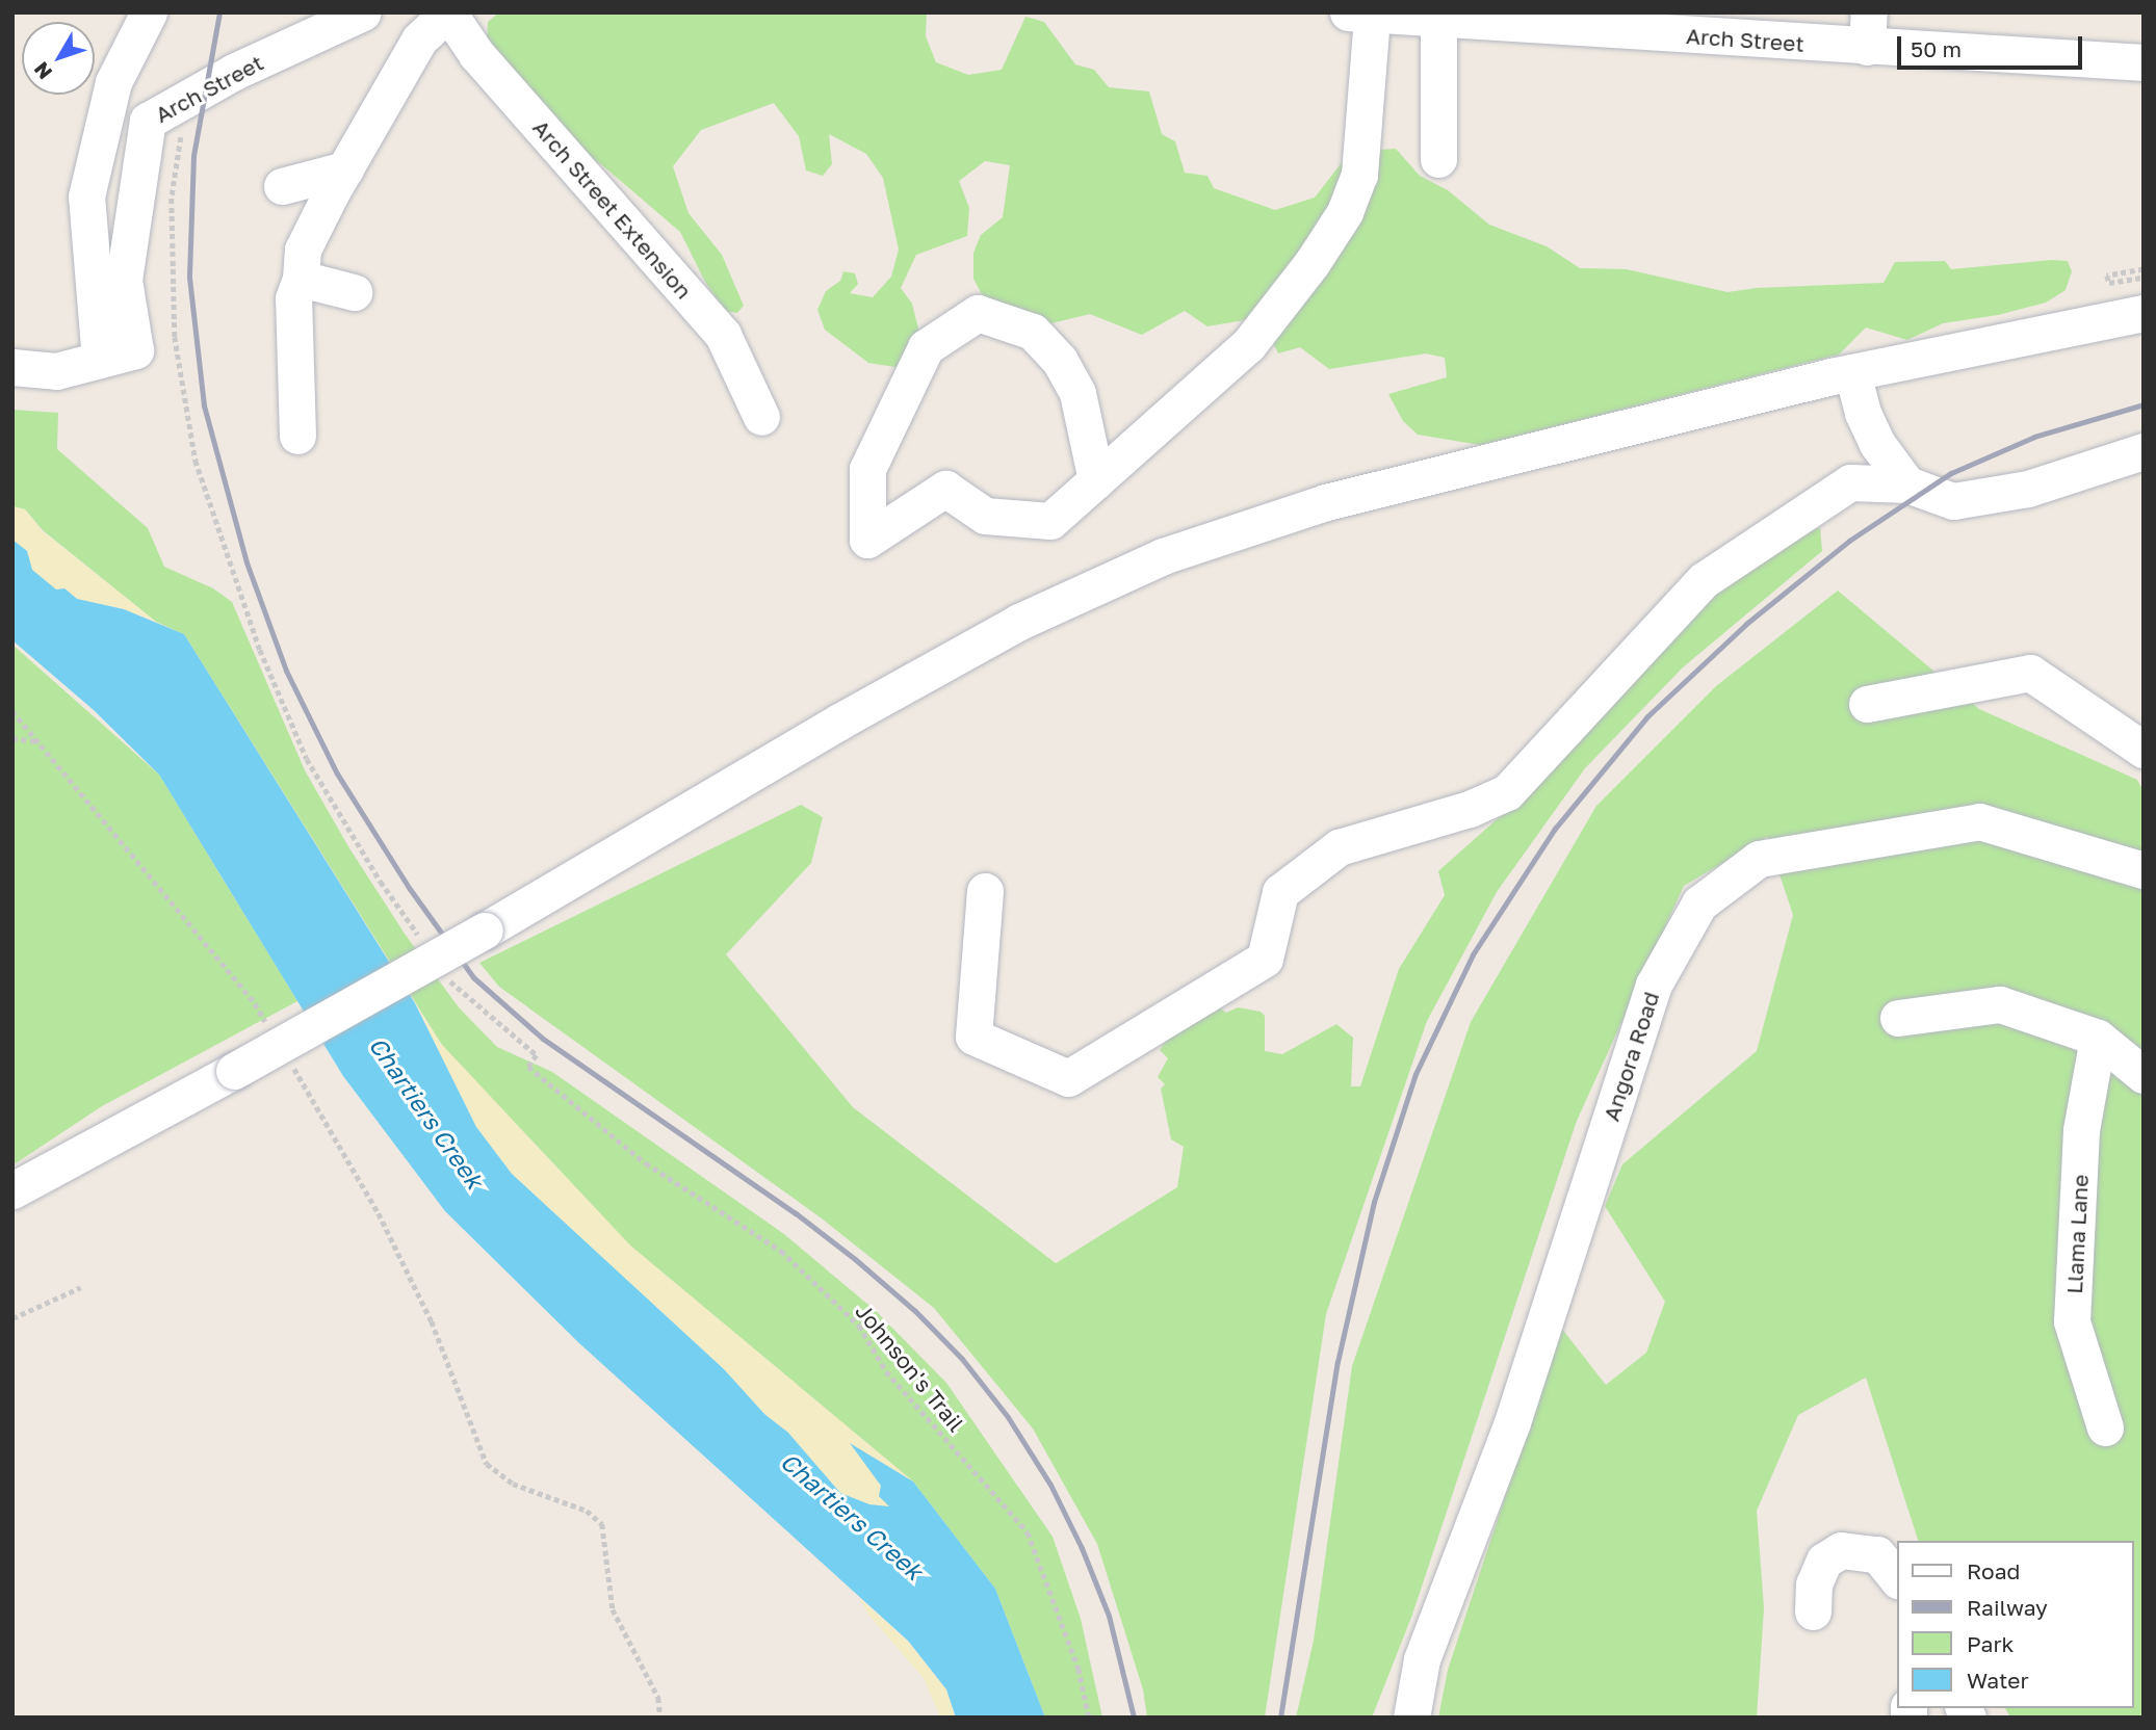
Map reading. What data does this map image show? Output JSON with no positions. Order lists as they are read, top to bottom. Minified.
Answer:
{"streets":{"street":["Arch Street","Arch Street Extension","Angora Road","Llama Lane"],"path":["Johnson's Trail"]},"water":["Chartiers Creek"],"legend":["Road","Railway","Park","Water"],"scale_bar":"50 m","north":"bottom left"}
